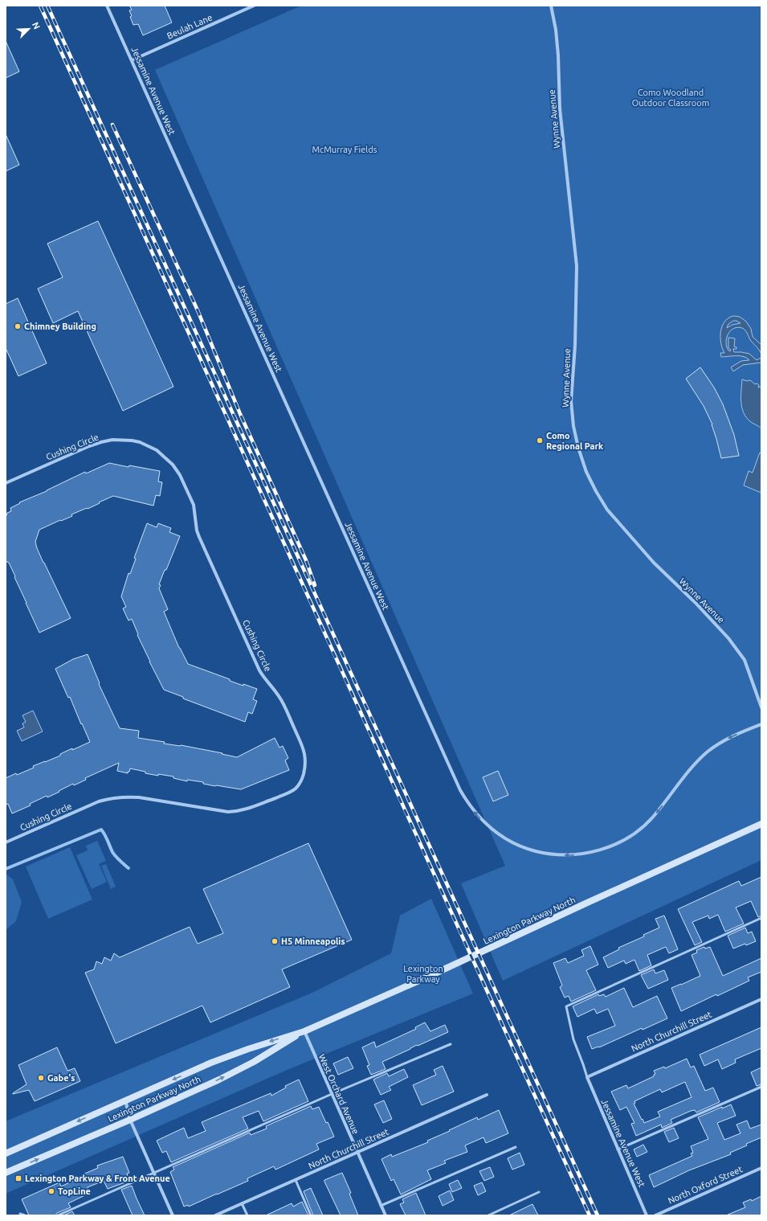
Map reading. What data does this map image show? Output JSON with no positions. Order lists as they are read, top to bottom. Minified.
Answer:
{"streets":{"main road":["Lexington Parkway North"],"street":["Beulah Lane","Jessamine Avenue West","Wynne Avenue","Cushing Circle","North Churchill Street","West Orchard Avenue","North Oxford Street"]},"crossings":[["Beulah Lane","Jessamine Avenue West"],["Jessamine Avenue West","North Churchill Street"],["Lexington Parkway North","West Orchard Avenue"],["North Churchill Street","West Orchard Avenue"]],"parks":["Como Woodland Outdoor Classroom","McMurray Fields","Lexington Parkway"],"places":{"other":["Chimney Building","Como Regional Park","H5 Minneapolis","Gabe's","TopLine"],"transit":["Lexington Parkway & Front Avenue"]},"north":"top right"}
